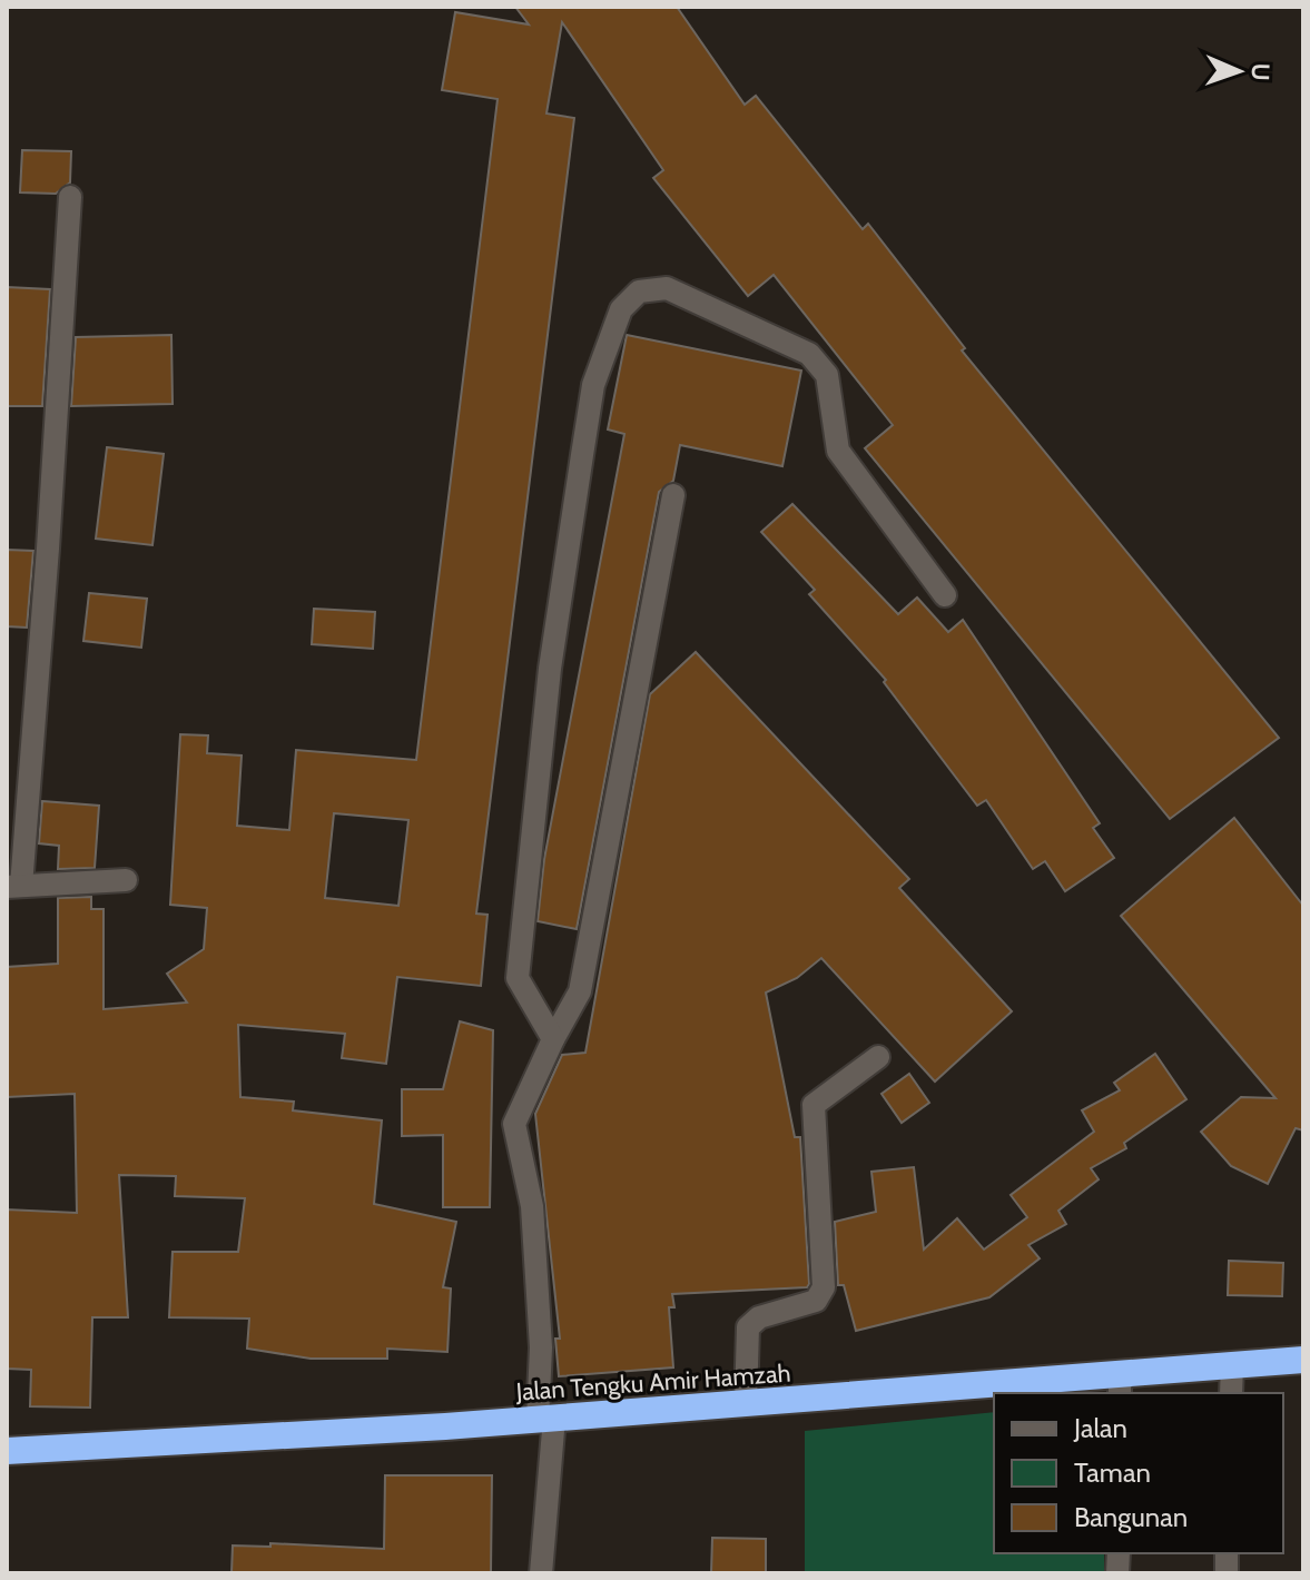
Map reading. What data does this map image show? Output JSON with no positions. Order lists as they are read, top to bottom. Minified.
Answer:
{"streets":{"highway":["Jalan Tengku Amir Hamzah"]},"legend":["Jalan","Taman","Bangunan"],"north":"right"}
